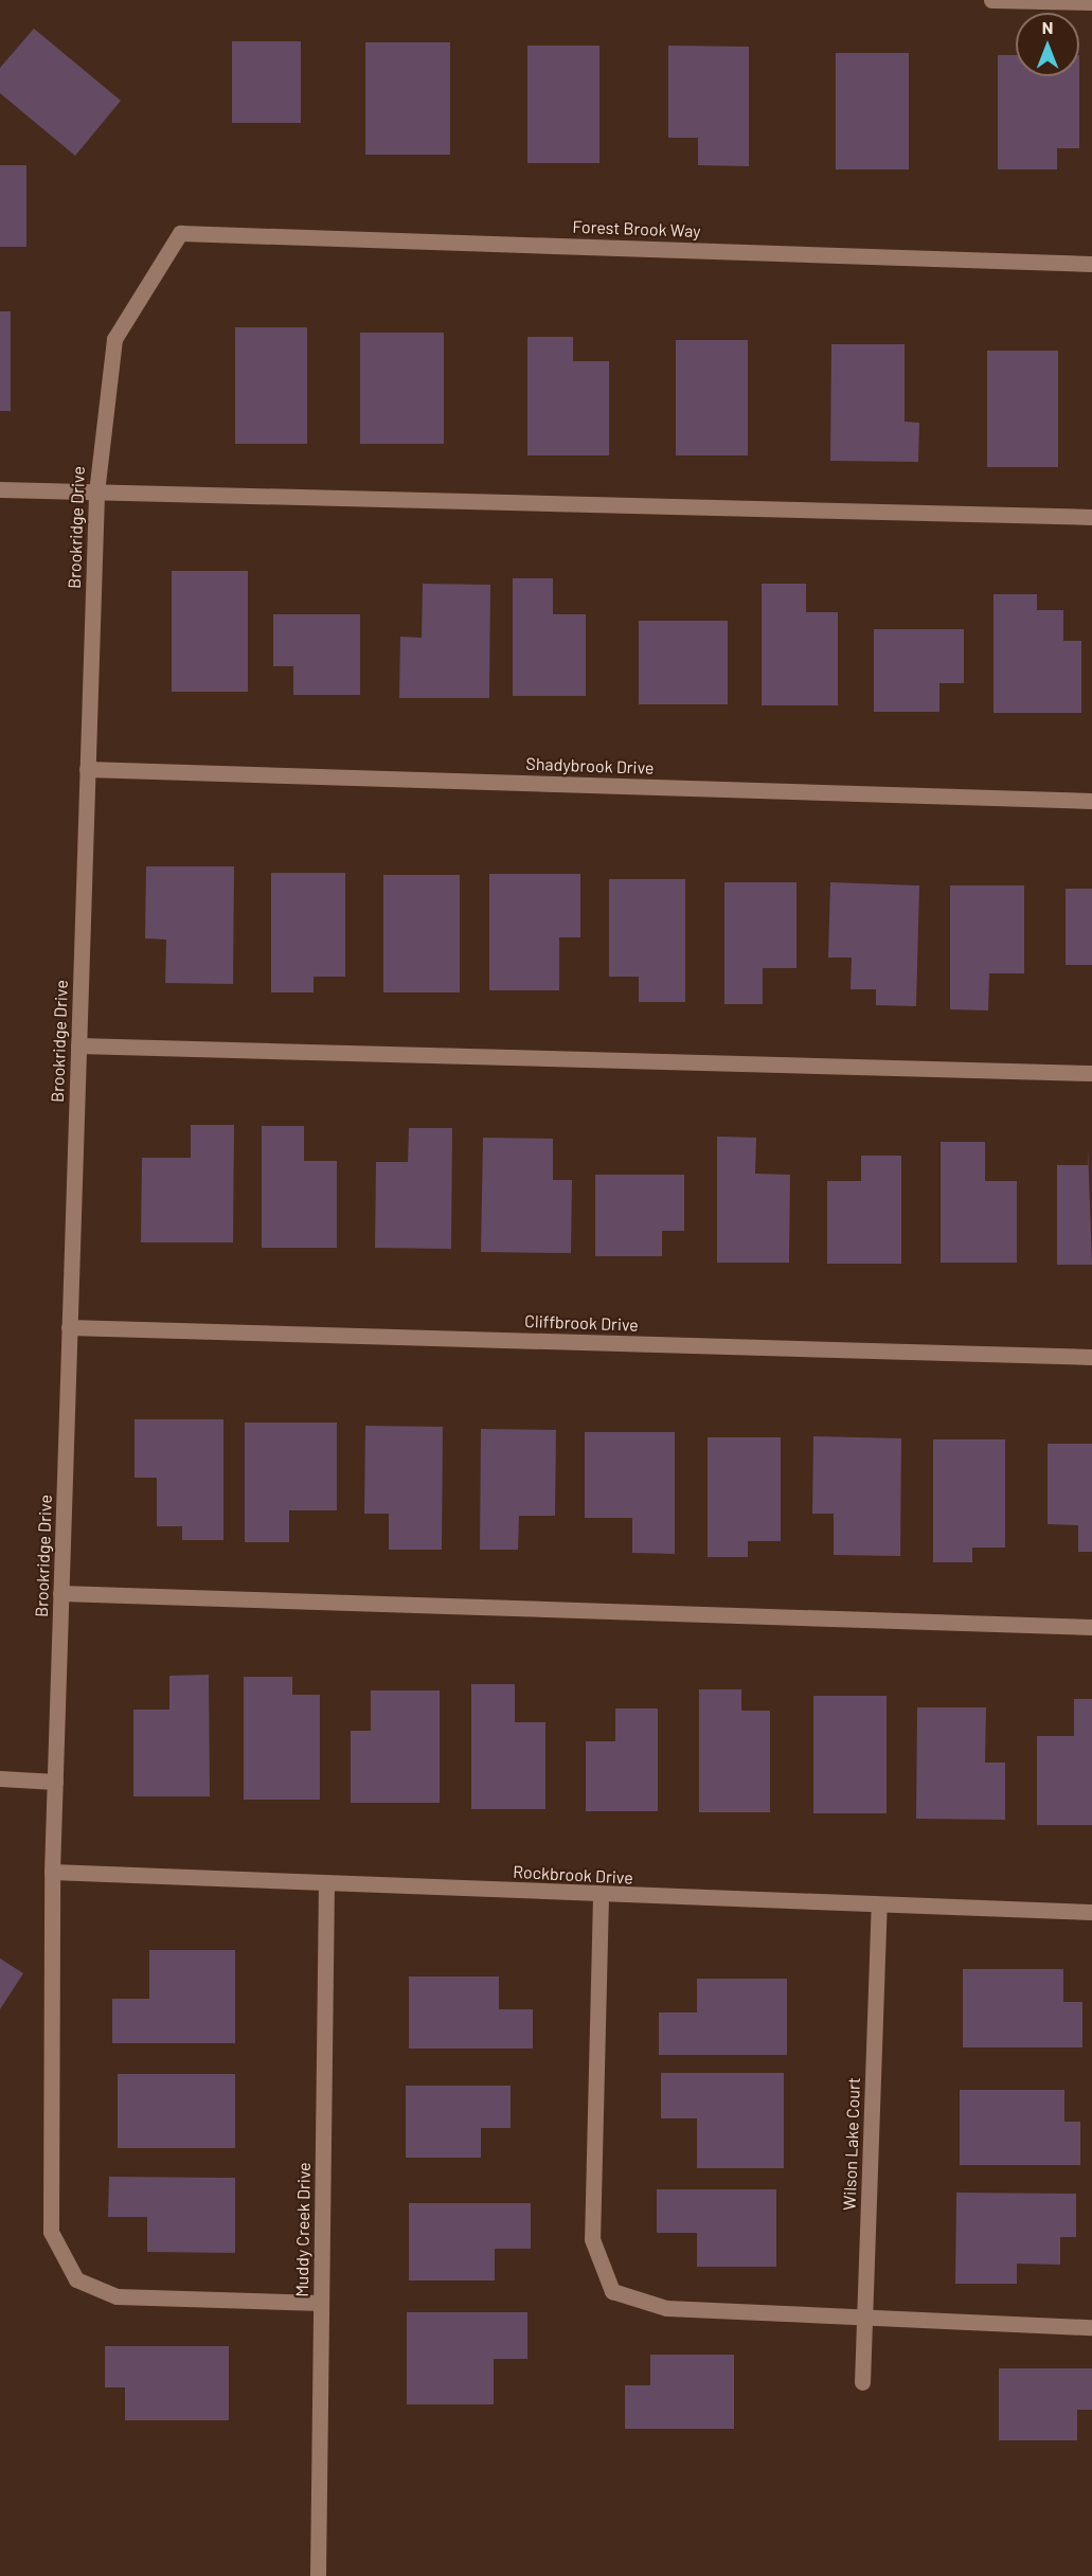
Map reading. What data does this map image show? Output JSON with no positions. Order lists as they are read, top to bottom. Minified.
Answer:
{"streets":{"street":["Forest Brook Way","Brookridge Drive","Shadybrook Drive","Cliffbrook Drive","Rockbrook Drive","Wilson Lake Court","Muddy Creek Drive"]},"crossings":[["Forest Brook Way","Brookridge Drive"],["Brookridge Drive","Shadybrook Drive"],["Brookridge Drive","Cliffbrook Drive"],["Brookridge Drive","Rockbrook Drive"],["Brookridge Drive","Muddy Creek Drive"],["Rockbrook Drive","Wilson Lake Court"],["Rockbrook Drive","Muddy Creek Drive"]],"north":"top"}
